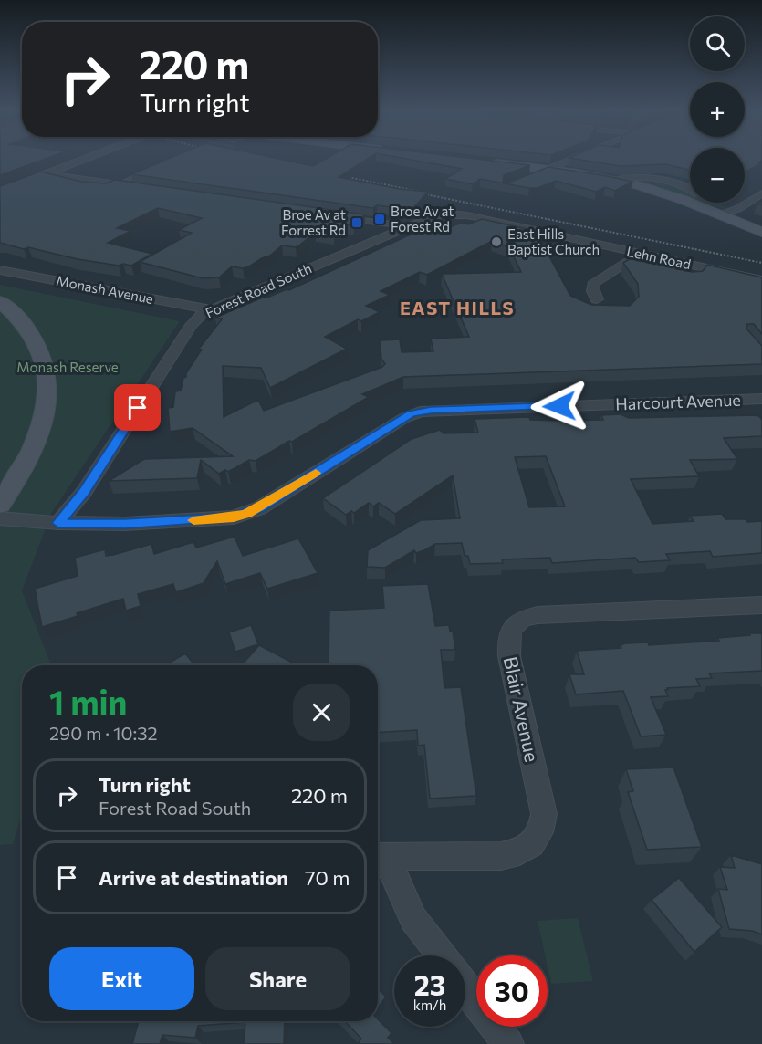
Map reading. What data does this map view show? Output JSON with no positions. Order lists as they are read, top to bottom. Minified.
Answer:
{"streets":{"street":["Lehn Road","Monash Avenue","Forest Road South","Harcourt Avenue","Blair Avenue"]},"crossings":[["Lehn Road","Forest Road South"],["Monash Avenue","Forest Road South"],["Forest Road South","Harcourt Avenue"]],"districts":["EAST HILLS"],"parks":["Monash Reserve"],"places":{"transit":["Broe Av at Forest Rd","Broe Av at Forrest Rd"],"other":["East Hills Baptist Church"]},"page":{"map_buttons":["+","−"],"turn":["220 m","Turn right"],"heading":["1 min","290 m · 10:32"],"list":[{"name":"Turn right","note":"Forest Road South","value":"220 m"},{"name":"Arrive at destination","value":"70 m"}],"buttons":["Exit","Share"],"speed":"23 km/h","limit":"30"}}
